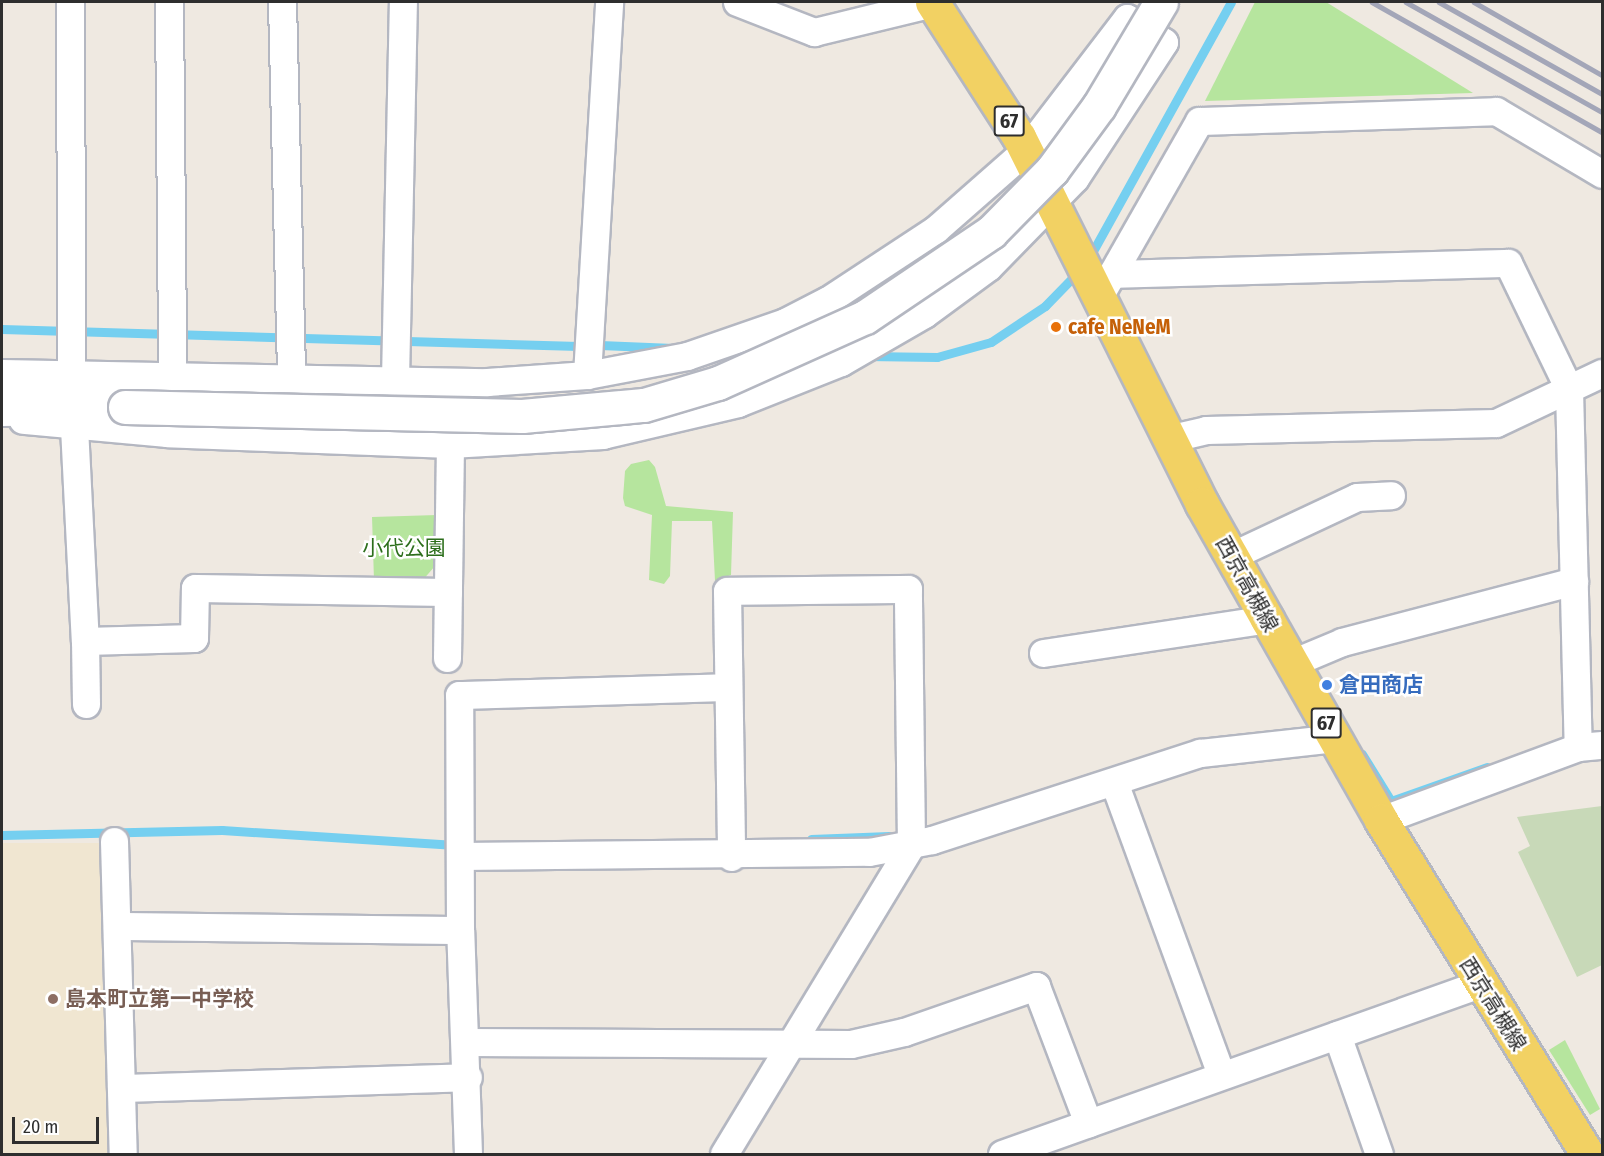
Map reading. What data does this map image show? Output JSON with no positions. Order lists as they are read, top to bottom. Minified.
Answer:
{"streets":{"main road":["67","西京高槻線"]},"parks":["小代公園"],"places":["cafe NeNeM","倉田商店","島本町立第一中学校"],"scale_bar":"20 m"}
